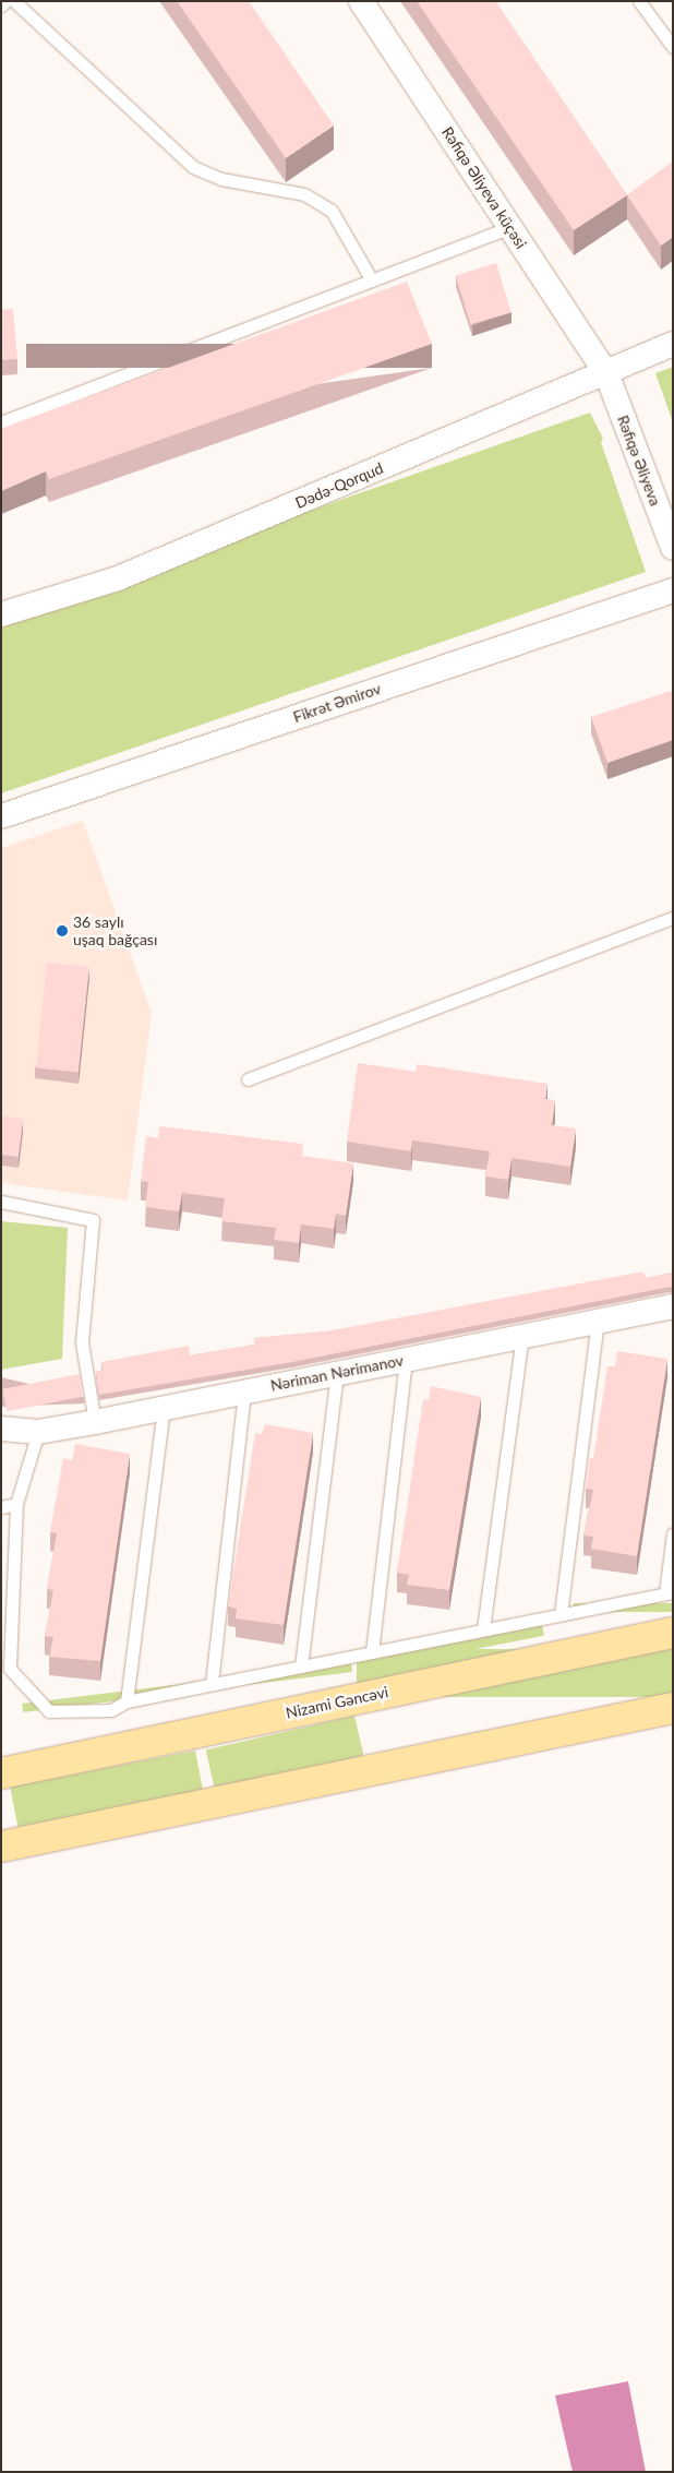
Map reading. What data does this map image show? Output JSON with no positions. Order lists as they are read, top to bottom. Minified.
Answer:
{"streets":{"main road":["Nizami Gəncəvi"],"street":["Rəfiqə Əliyeva küçəsi","Rəfiqə Əliyeva","Dədə-Qorqud","Fikrət Əmirov","Nəriman Nərimanov"]},"crossings":[["Rəfiqə Əliyeva küçəsi","Rəfiqə Əliyeva"],["Rəfiqə Əliyeva küçəsi","Dədə-Qorqud"],["Rəfiqə Əliyeva","Dədə-Qorqud"]],"places":["36 saylı uşaq bağçası"]}
